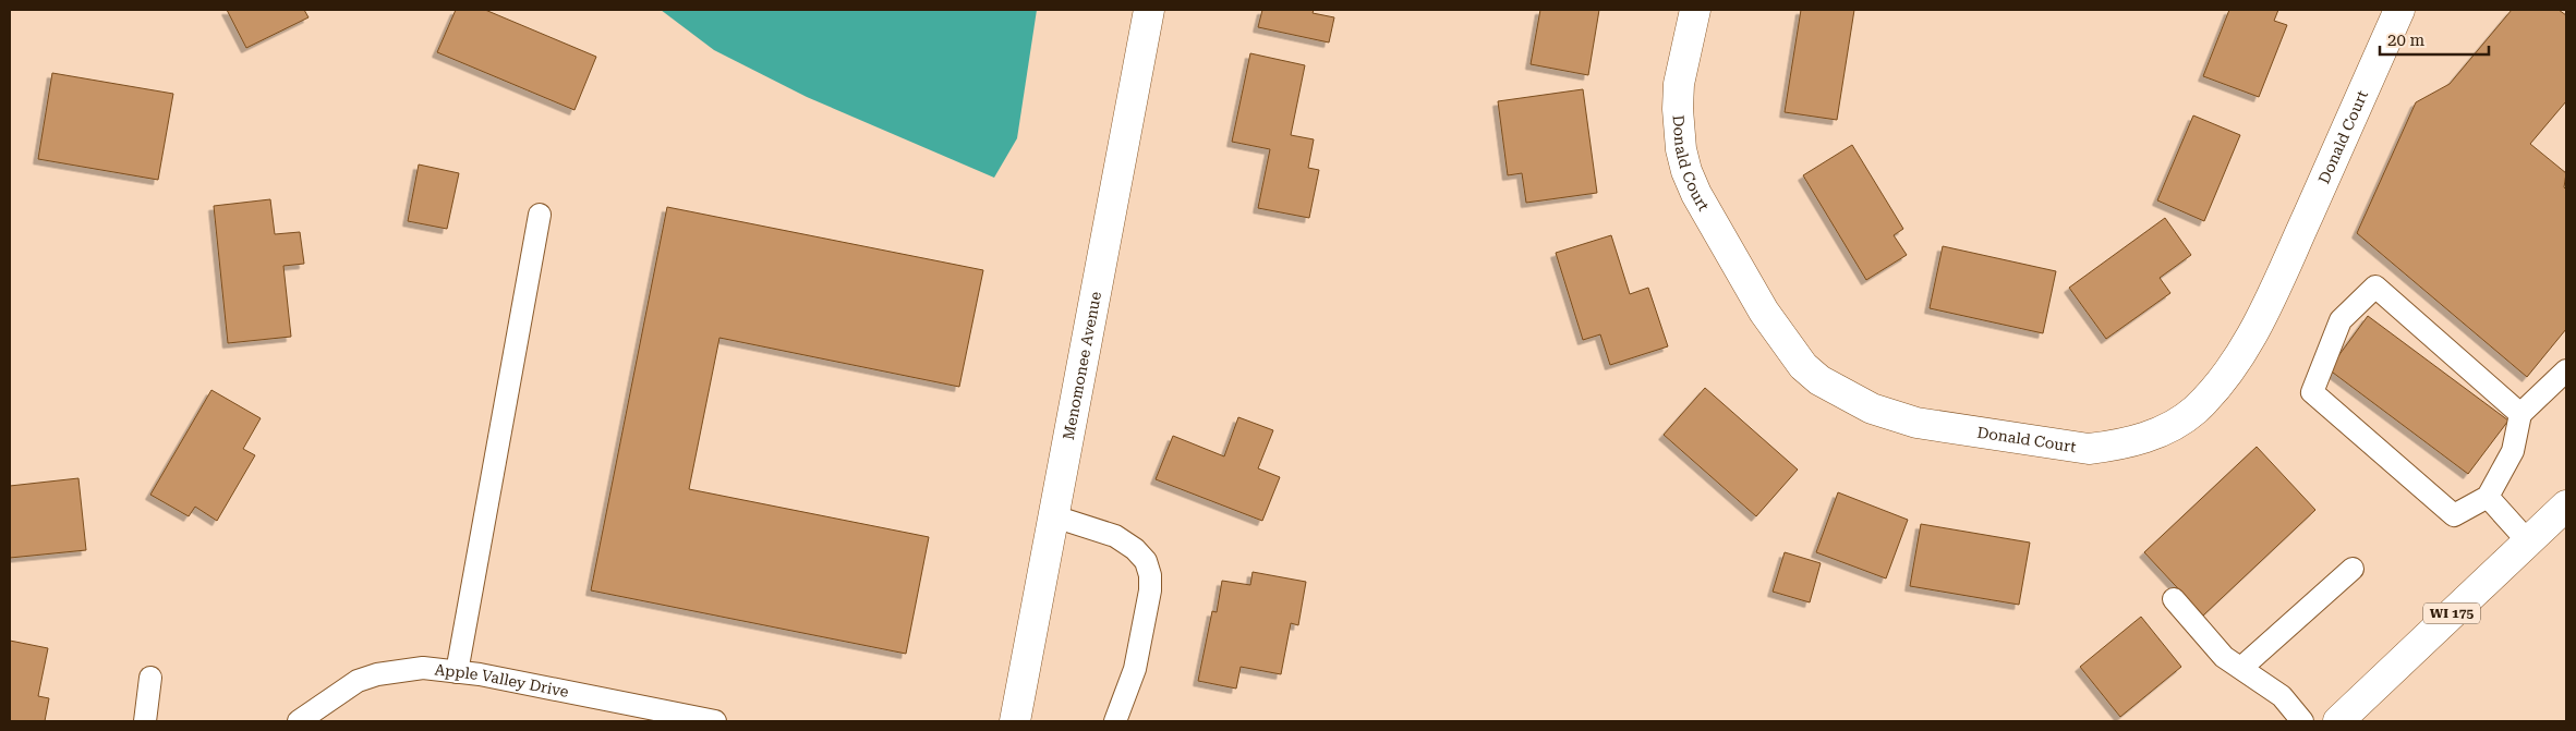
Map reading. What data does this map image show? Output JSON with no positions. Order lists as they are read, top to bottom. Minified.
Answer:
{"streets":{"street":["Donald Court","Menomonee Avenue","WI 175"],"lane":["Apple Valley Drive"]},"scale_bar":"20 m"}
